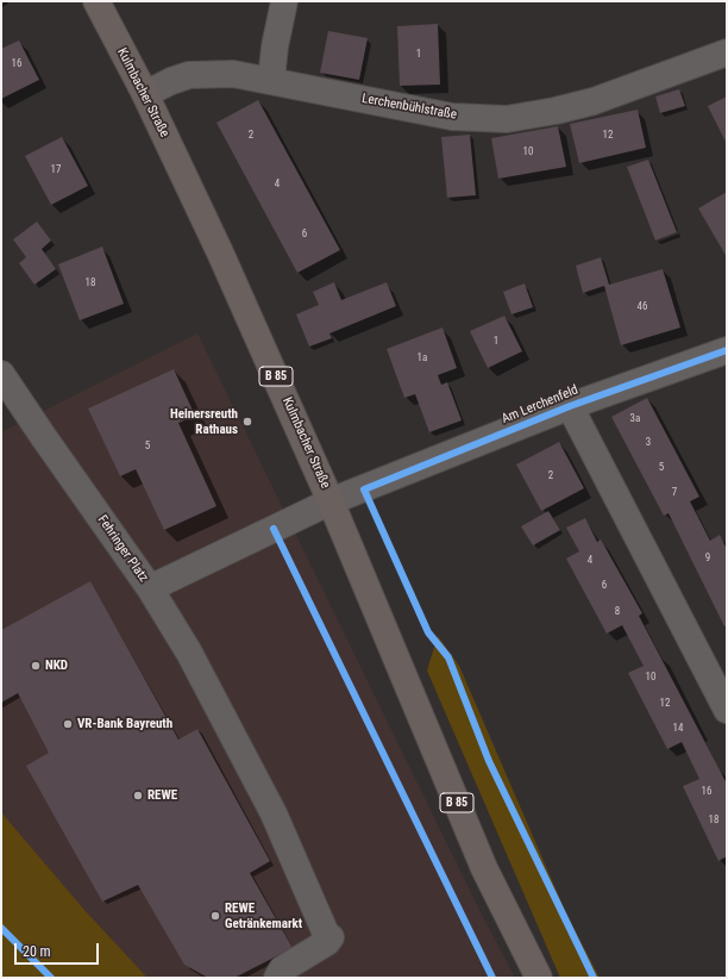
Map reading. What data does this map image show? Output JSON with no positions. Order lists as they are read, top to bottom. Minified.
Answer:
{"streets":{"main road":["Kulmbacher Straße","B 85"],"street":["Lerchenbühlstraße","Am Lerchenfeld","Fehringer Platz"]},"crossings":[["Kulmbacher Straße","Lerchenbühlstraße"],["Kulmbacher Straße","Am Lerchenfeld"],["Kulmbacher Straße","Fehringer Platz"],["Am Lerchenfeld","Fehringer Platz"]],"places":["Heinersreuth Rathaus","NKD","VR-Bank Bayreuth","REWE","REWE Getränkemarkt"],"house_numbers":["1","16","2","12","10","17","4","6","18","46","1","1a","3a","3","5","5","2","7","9","4","6","8","10","12","14","16","18"],"scale_bar":"20 m"}
